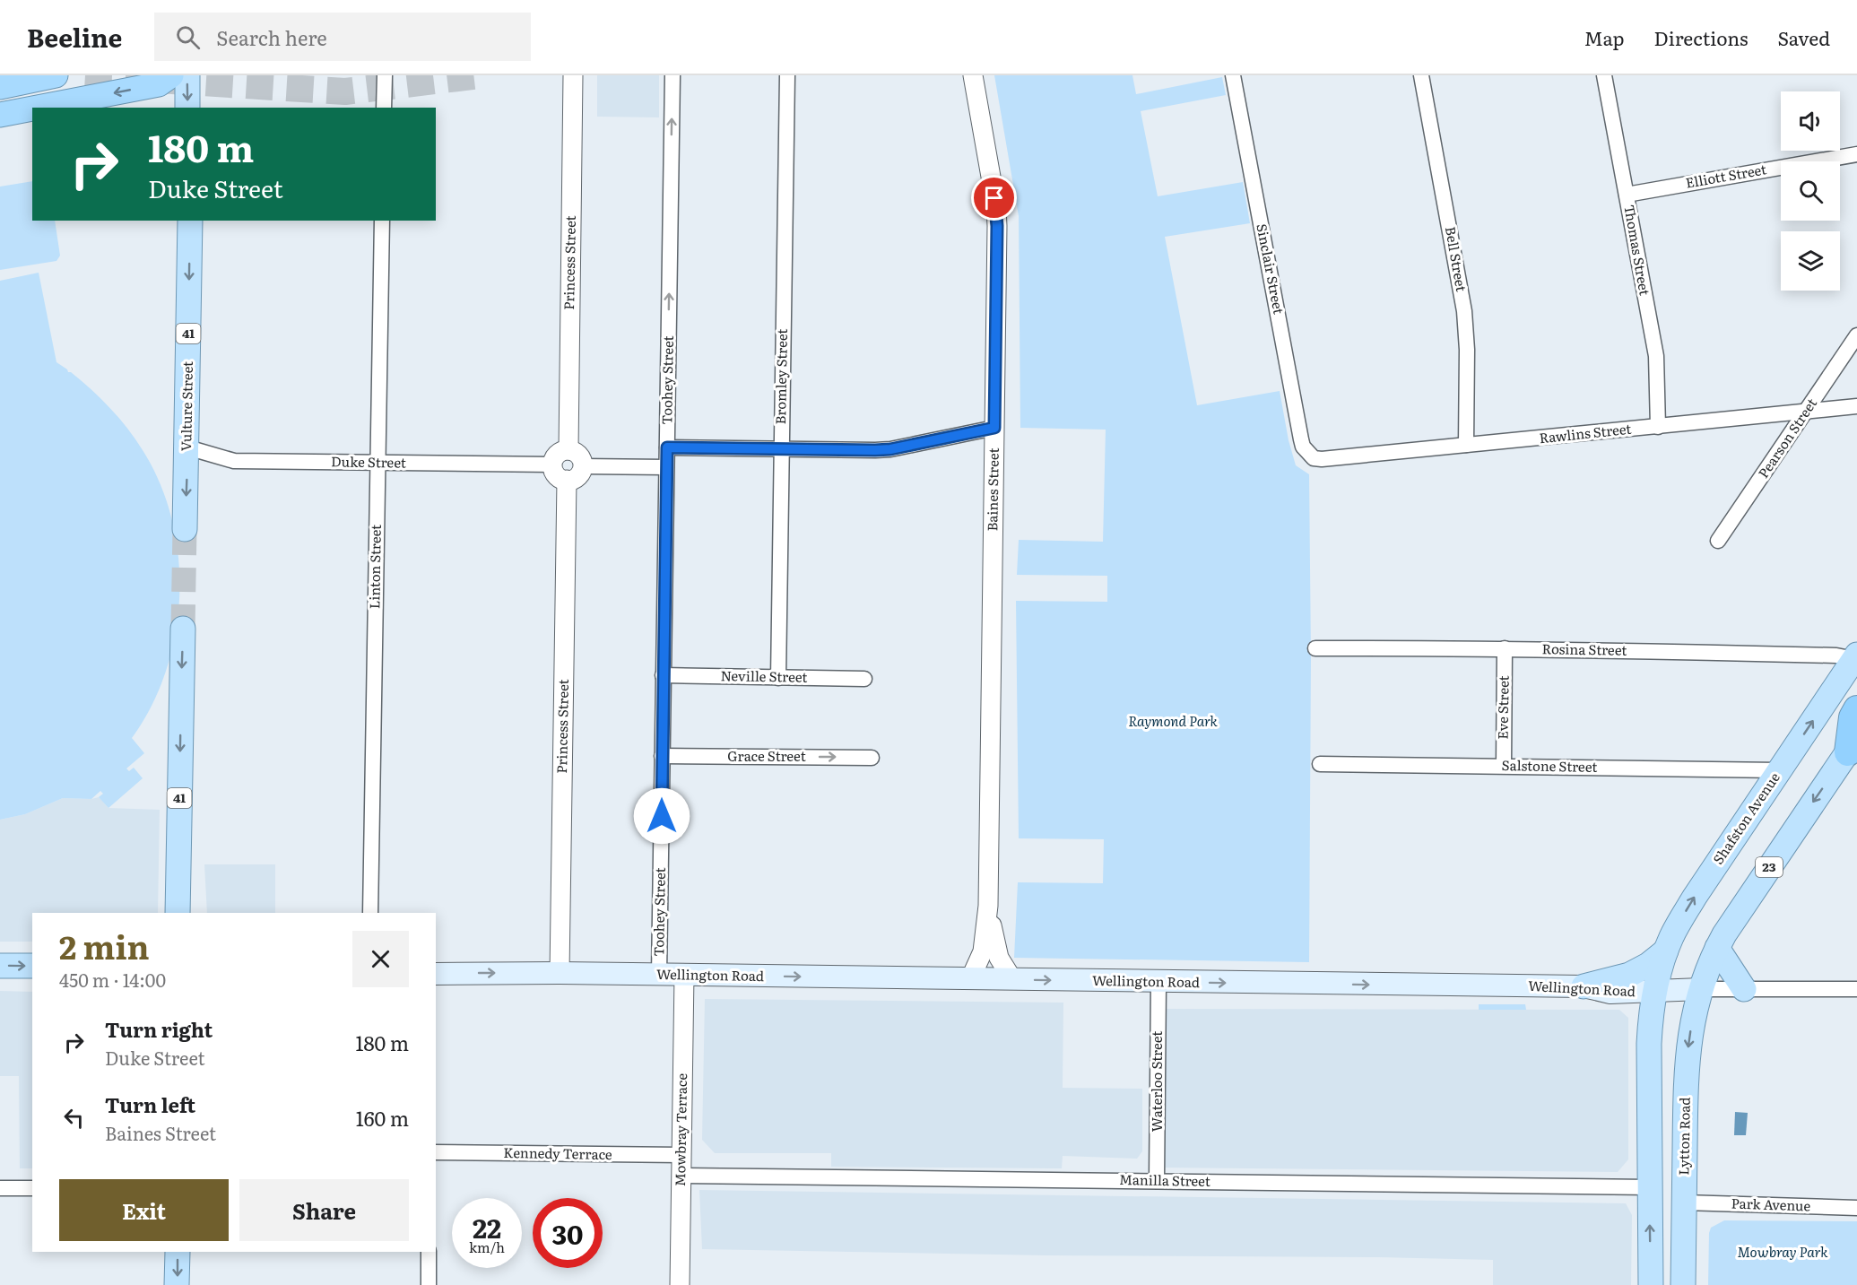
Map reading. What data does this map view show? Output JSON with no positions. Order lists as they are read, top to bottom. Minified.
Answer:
{"streets":{"main road":["41","Vulture Street","Shafston Avenue","23","Wellington Road","Lytton Road"],"street":["Elliott Street","Thomas Street","Bell Street","Princess Street","Sinclair Street","Bromley Street","Toohey Street","Rawlins Street","Pearson Street","Duke Street","Baines Street","Linton Street","Rosina Street","Neville Street","Eve Street","Grace Street","Salstone Street","Waterloo Street","Mowbray Terrace","Kennedy Terrace","Manilla Street","Park Avenue"]},"crossings":[["Elliott Street","Thomas Street"],["Thomas Street","Rawlins Street"],["Bell Street","Rawlins Street"],["Princess Street","Duke Street"],["Princess Street","Wellington Road"],["Sinclair Street","Rawlins Street"],["Bromley Street","Neville Street"],["Toohey Street","Neville Street"],["Toohey Street","Grace Street"],["Toohey Street","Wellington Road"],["Vulture Street","Duke Street"],["Rawlins Street","Pearson Street"],["Duke Street","Linton Street"],["Baines Street","Wellington Road"],["Rosina Street","Eve Street"],["Rosina Street","Shafston Avenue"],["Eve Street","Salstone Street"],["Salstone Street","Shafston Avenue"],["Shafston Avenue","Wellington Road"],["23","Wellington Road"],["23","Lytton Road"],["Wellington Road","Waterloo Street"],["Wellington Road","Mowbray Terrace"],["Wellington Road","Lytton Road"],["Waterloo Street","Manilla Street"],["Mowbray Terrace","Kennedy Terrace"],["Mowbray Terrace","Manilla Street"],["Lytton Road","Park Avenue"]],"one_way":["Toohey Street","Vulture Street","Grace Street","Wellington Road"],"parks":["Raymond Park","Mowbray Park"],"page":{"header":"Beeline","search":"Search here","nav":["Map","Directions","Saved"],"turn":["180 m","Duke Street"],"heading":["2 min","450 m · 14:00"],"list":[{"name":"Turn right","note":"Duke Street","value":"180 m"},{"name":"Turn left","note":"Baines Street","value":"160 m"}],"buttons":["Exit","Share"],"speed":"22 km/h","limit":"30"}}
